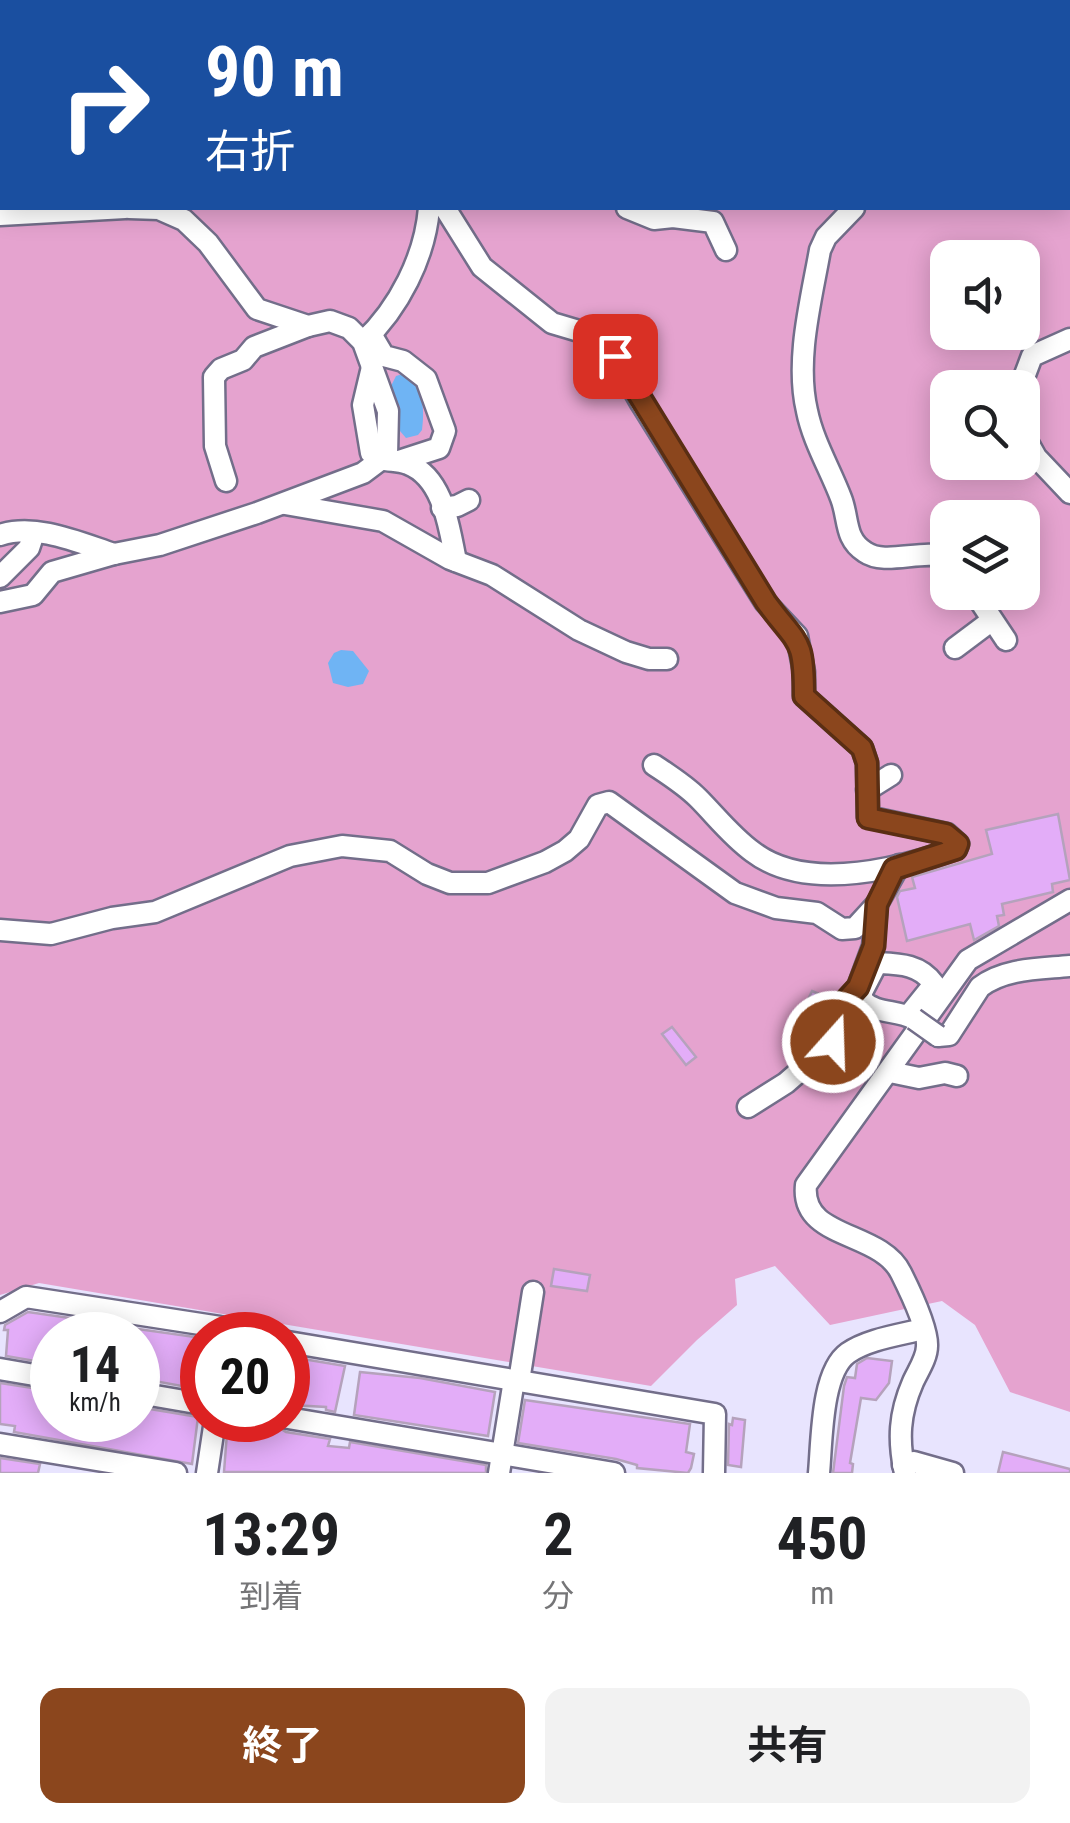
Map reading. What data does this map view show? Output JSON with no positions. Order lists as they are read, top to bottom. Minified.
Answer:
{"page":{"turn":["90 m","右折"],"speed":"14 km/h","limit":"20","eta":["13:29","到着","2","分","450","m"],"buttons":["終了","共有"]}}
